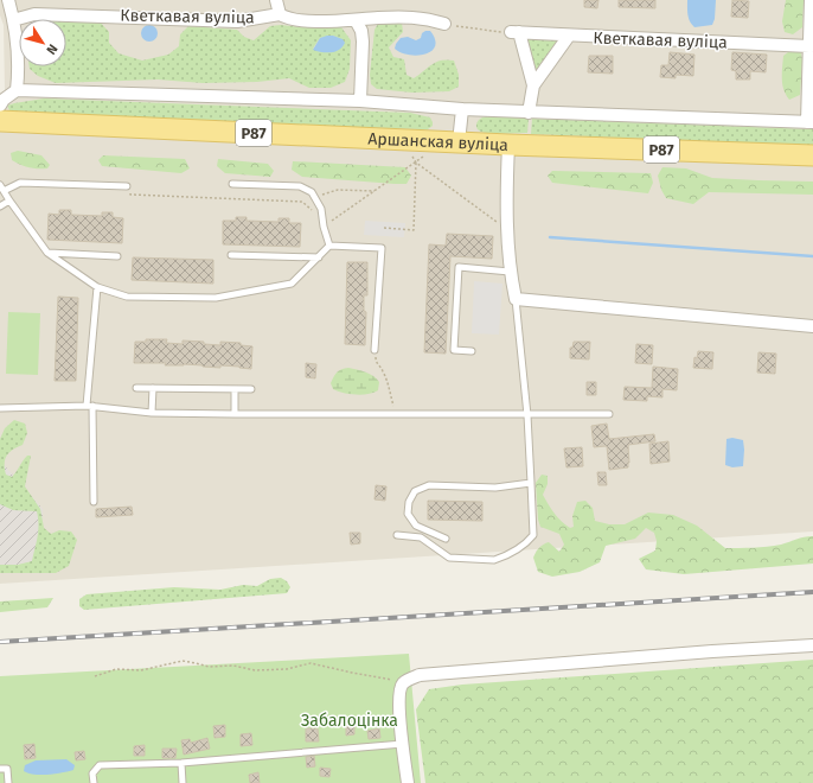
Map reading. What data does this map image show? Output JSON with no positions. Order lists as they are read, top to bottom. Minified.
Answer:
{"streets":{"main road":["Р87","Аршанская вуліца"],"street":["Кветкавая вуліца"]},"crossings":[["Р87","Аршанская вуліца"]],"parks":["Забалоцінка"],"north":"bottom right"}
